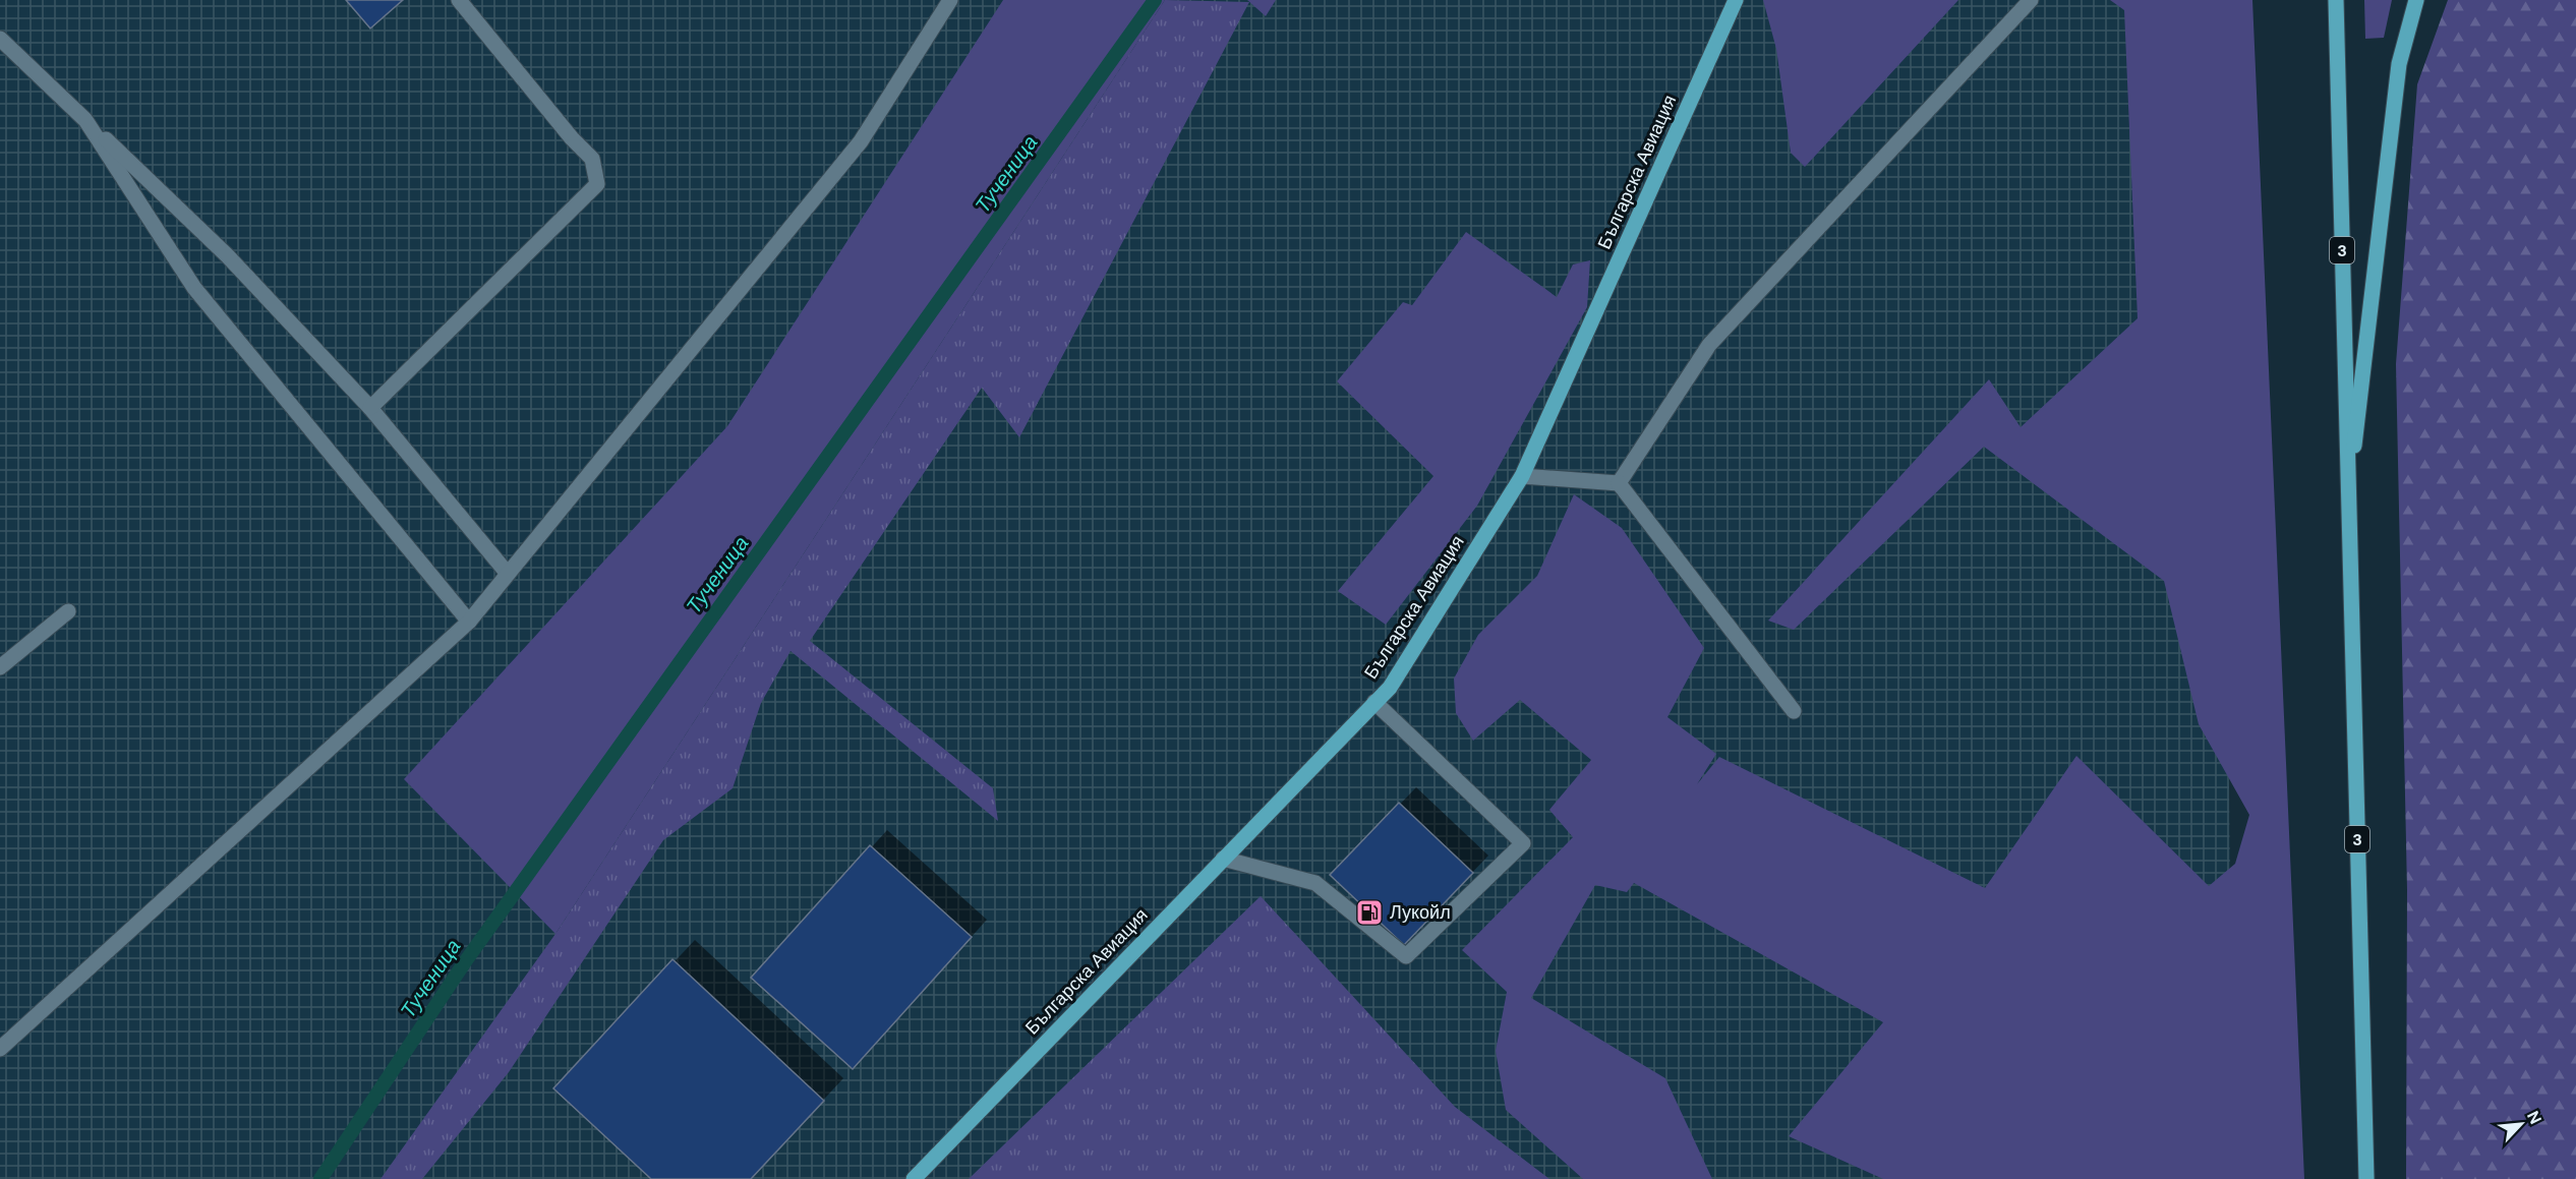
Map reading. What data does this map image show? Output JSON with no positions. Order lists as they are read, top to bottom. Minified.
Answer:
{"streets":{"main road":["Българска Авиация","3"]},"water":["Тученица"],"places":{"fuel station":["Лукойл"]},"north":"top right"}
